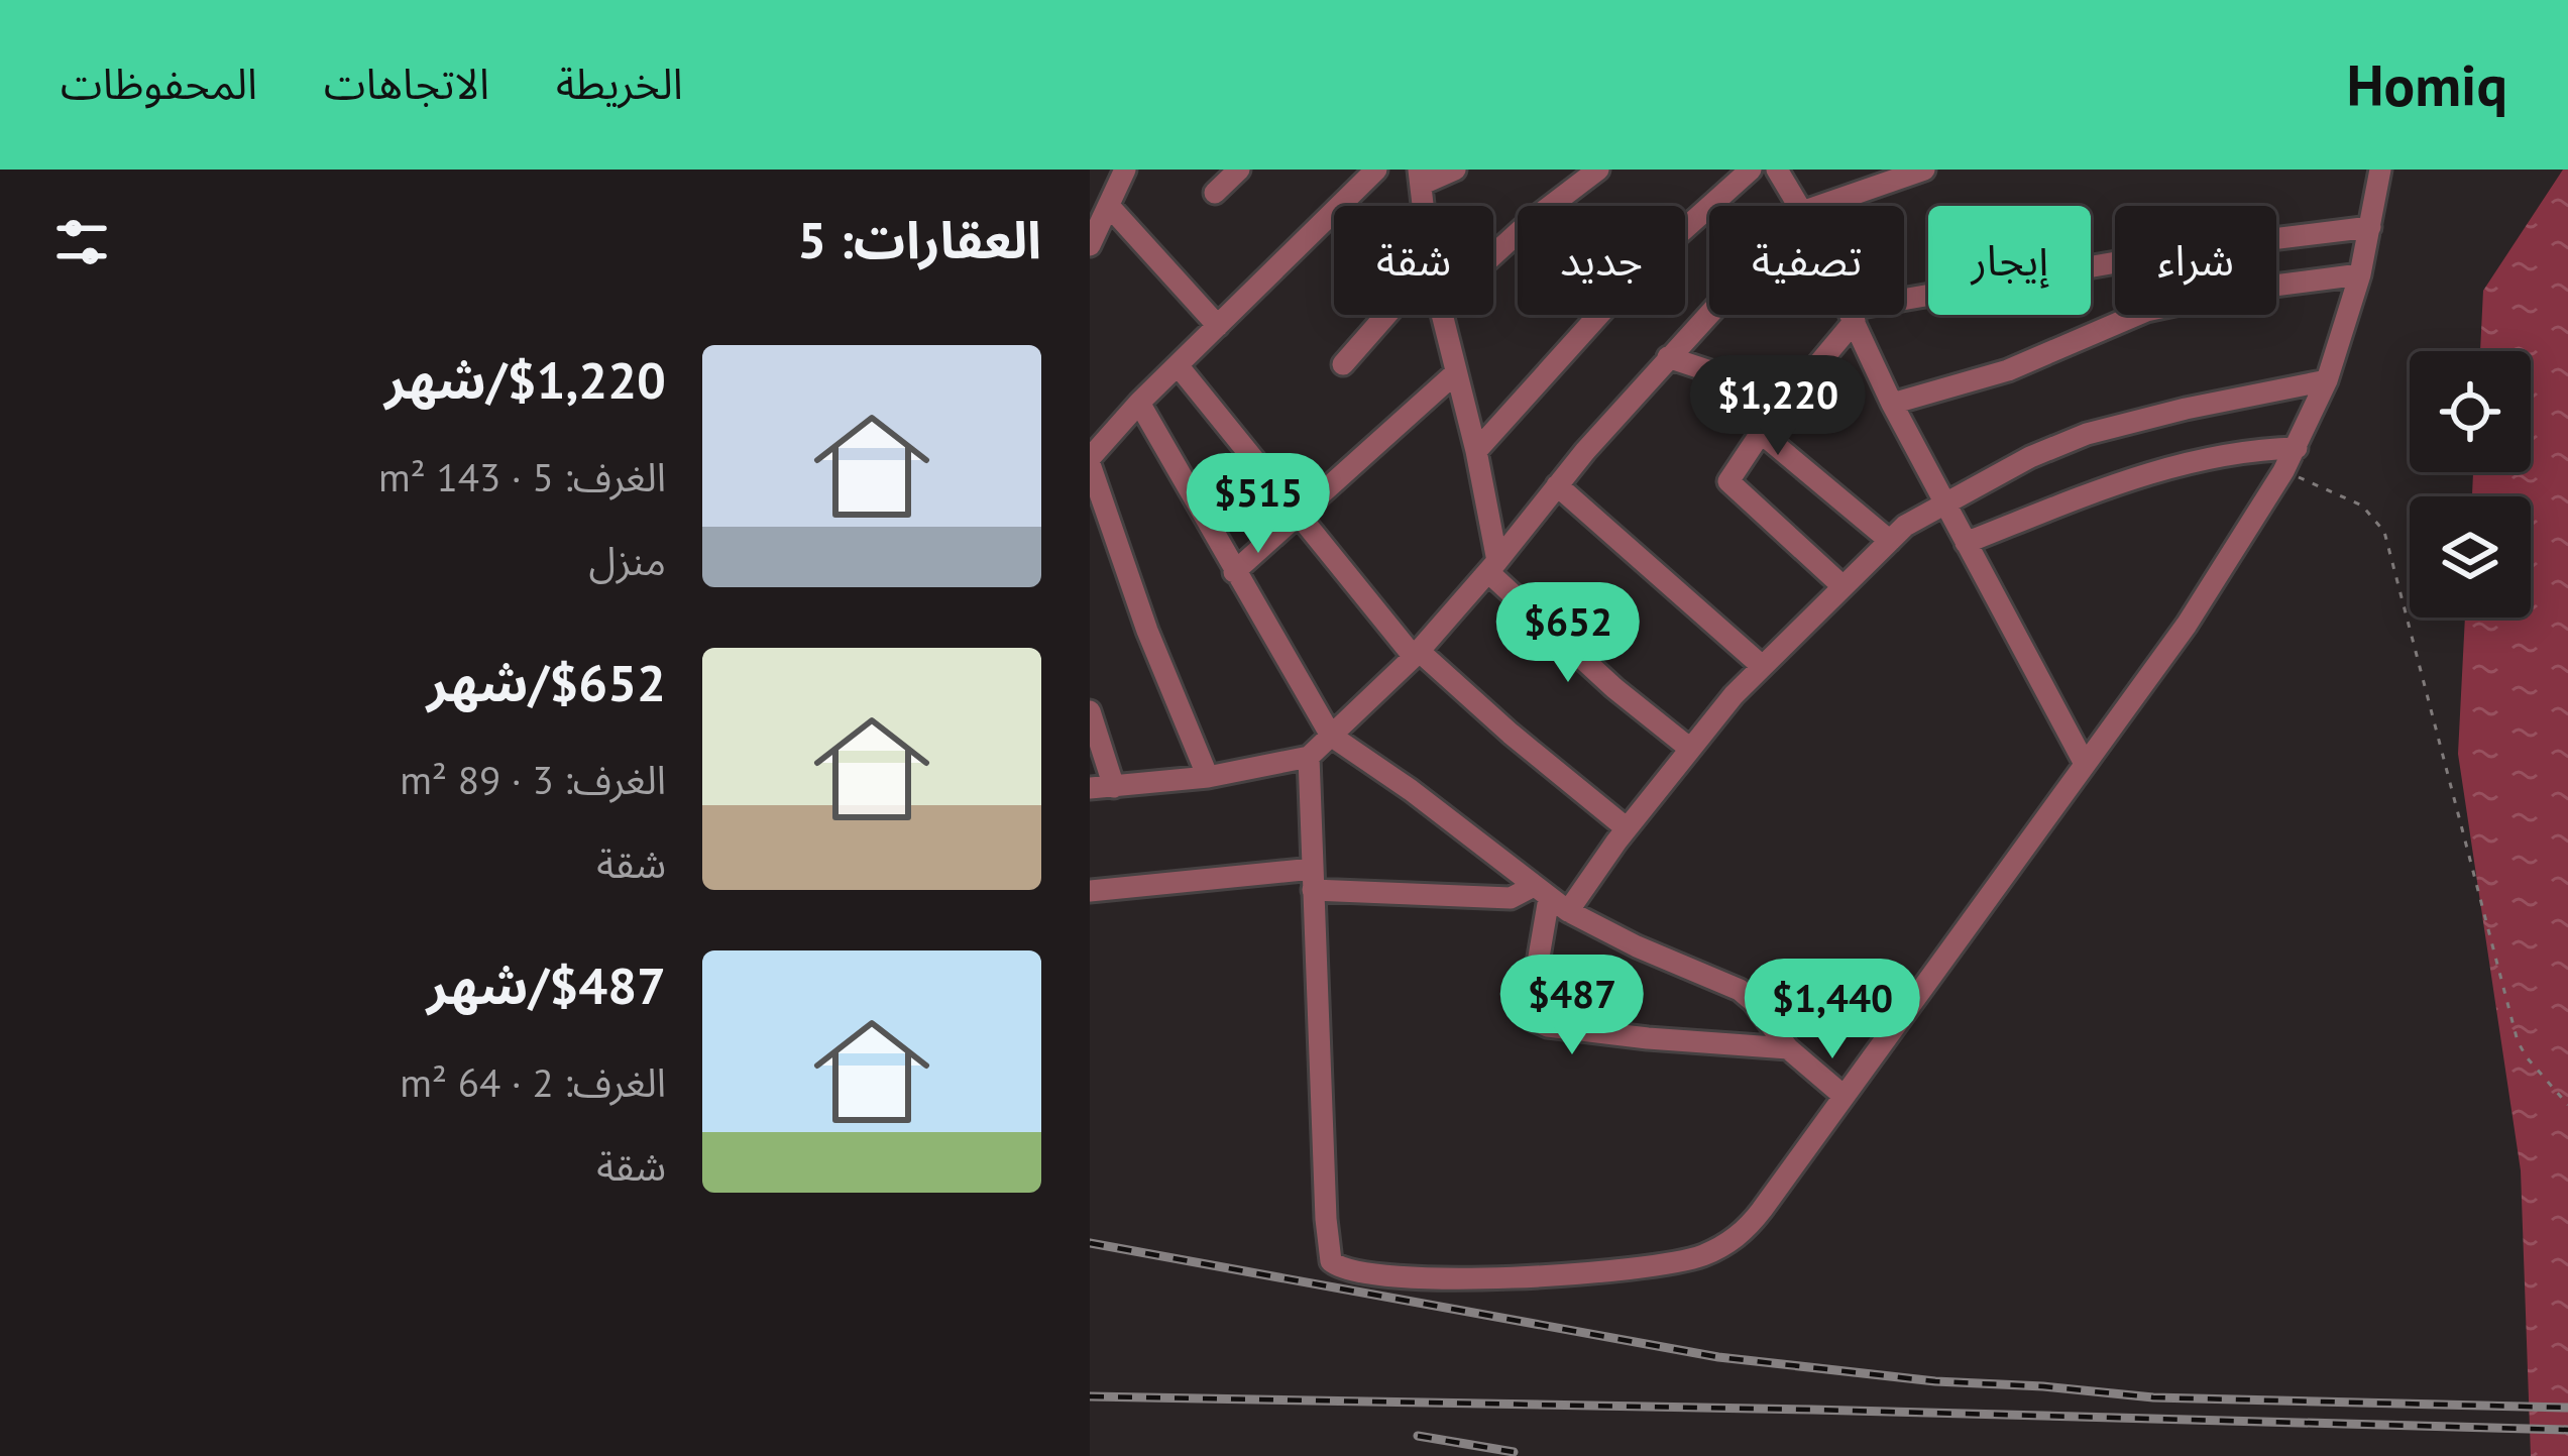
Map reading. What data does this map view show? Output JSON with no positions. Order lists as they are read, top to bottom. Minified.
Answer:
{"page":{"header":"Homiq","nav":["الخريطة","الاتجاهات","المحفوظات"],"heading":"العقارات: 5","chip":["شراء","إيجار","تصفية","جديد","شقة"],"list":[{"name":"$1,220/شهر","note":"الغرف: 5 · 143 m² · منزل"},{"name":"$652/شهر","note":"الغرف: 3 · 89 m² · شقة"},{"name":"$487/شهر","note":"الغرف: 2 · 64 m² · شقة"}],"price":["$1,220","$515","$652","$487","$1,440"]}}
